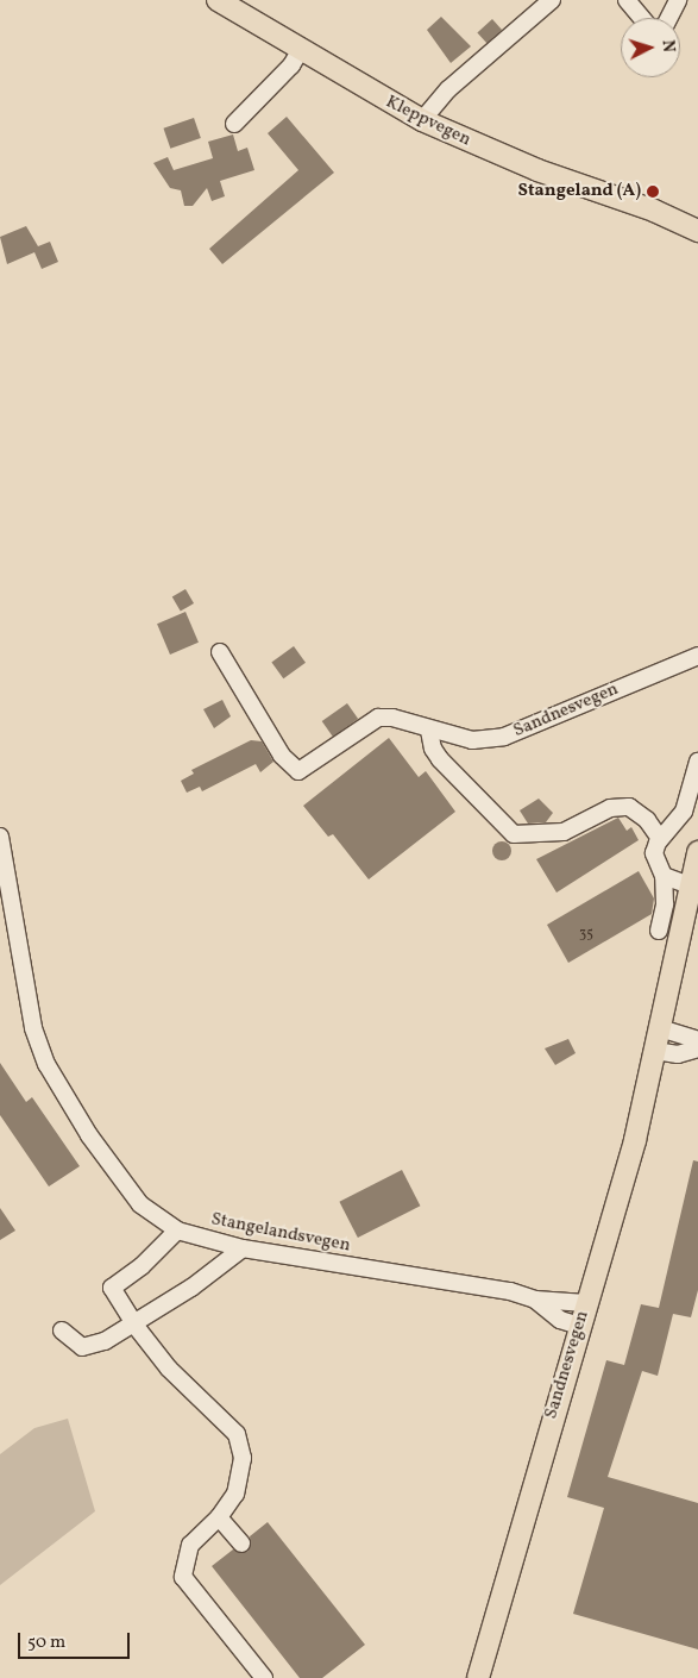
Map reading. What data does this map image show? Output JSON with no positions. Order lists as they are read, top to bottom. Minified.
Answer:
{"streets":{"main road":["Kleppvegen","Sandnesvegen"],"street":["Stangelandsvegen"]},"crossings":[["Sandnesvegen","Stangelandsvegen"]],"places":["Stangeland (A)"],"house_numbers":["35"],"scale_bar":"50 m","north":"right"}
